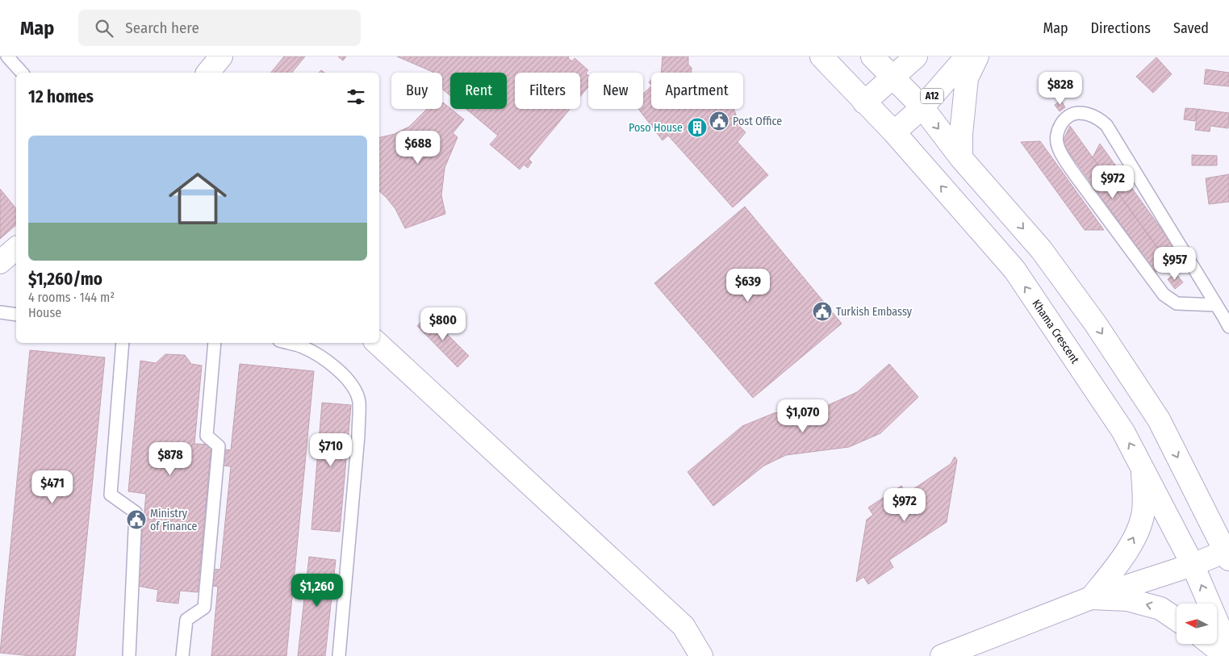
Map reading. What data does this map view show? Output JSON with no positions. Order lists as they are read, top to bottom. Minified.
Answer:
{"streets":{"main road":["A12","Khama Crescent"]},"crossings":[["A12","Khama Crescent"]],"places":{"public building":["Post Office","Turkish Embassy","Ministry of Finance"],"building":["Poso House"]},"north":"left","page":{"header":"Map","search":"Search here","nav":["Map","Directions","Saved"],"price":["$828","$688","$972","$957","$639","$800","$1,070","$710","$878","$471","$972","$1,260"],"chip":["Buy","Rent","Filters","New","Apartment"],"heading":"12 homes","list":[{"name":"$1,260/mo","note":"4 rooms · 144 m² · House"}]}}
